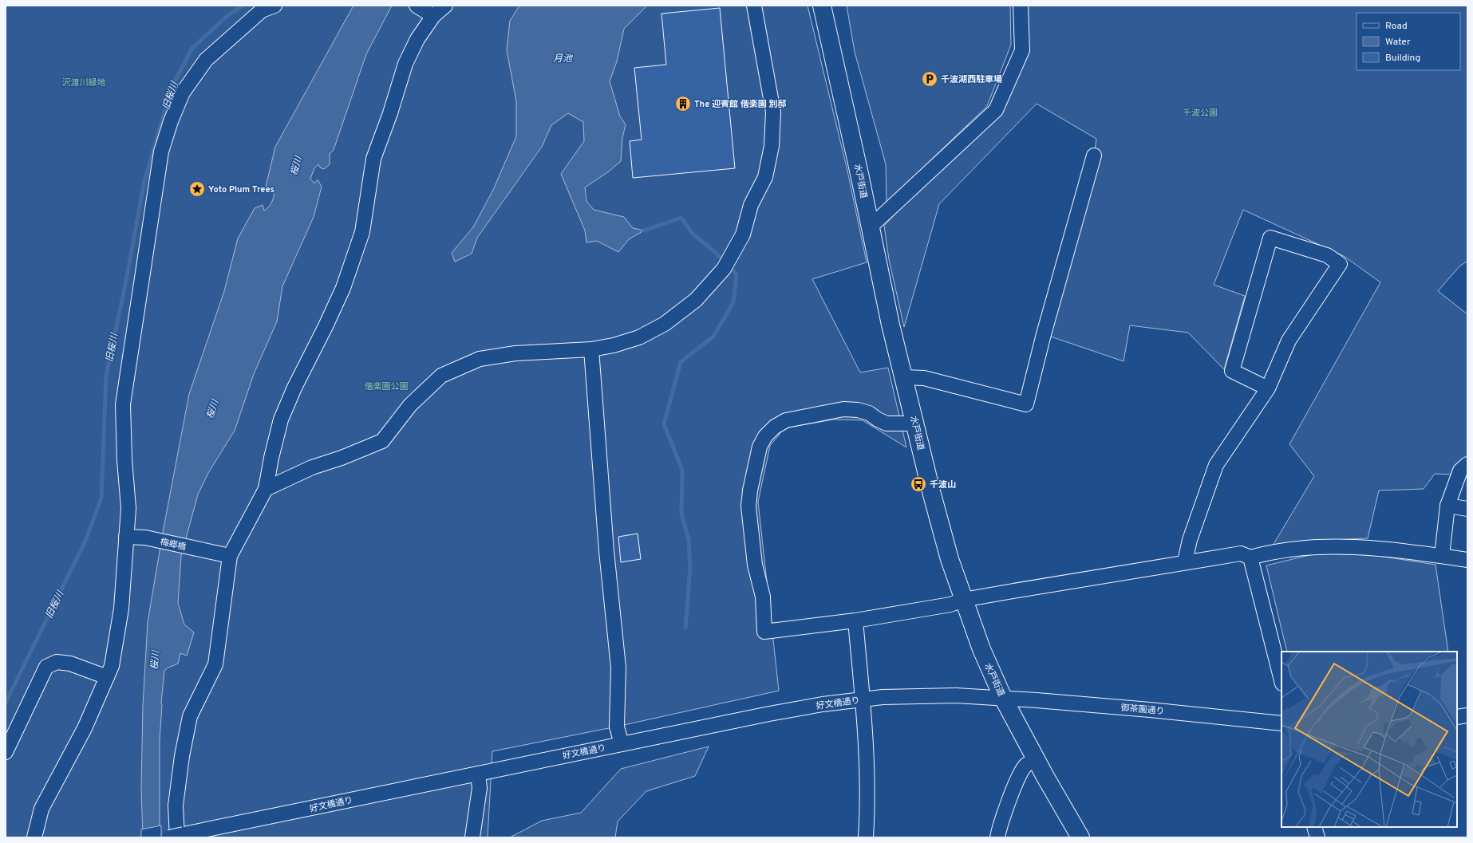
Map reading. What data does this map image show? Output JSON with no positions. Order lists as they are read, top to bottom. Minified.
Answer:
{"streets":{"main road":["水戸街道"],"street":["梅郷橋","好文橋通り","御茶園通り"]},"crossings":[["水戸街道","好文橋通り"],["水戸街道","御茶園通り"],["好文橋通り","御茶園通り"]],"water":["月池","旧桜川","桜川"],"parks":["沢渡川緑地","千波公園","偕楽園公園"],"places":{"parking":["千波湖西駐車場"],"building":["The 迎賓館 偕楽園 別邸"],"place":["Yoto Plum Trees"],"bus stop":["千波山"]},"legend":["Road","Water","Building"]}
